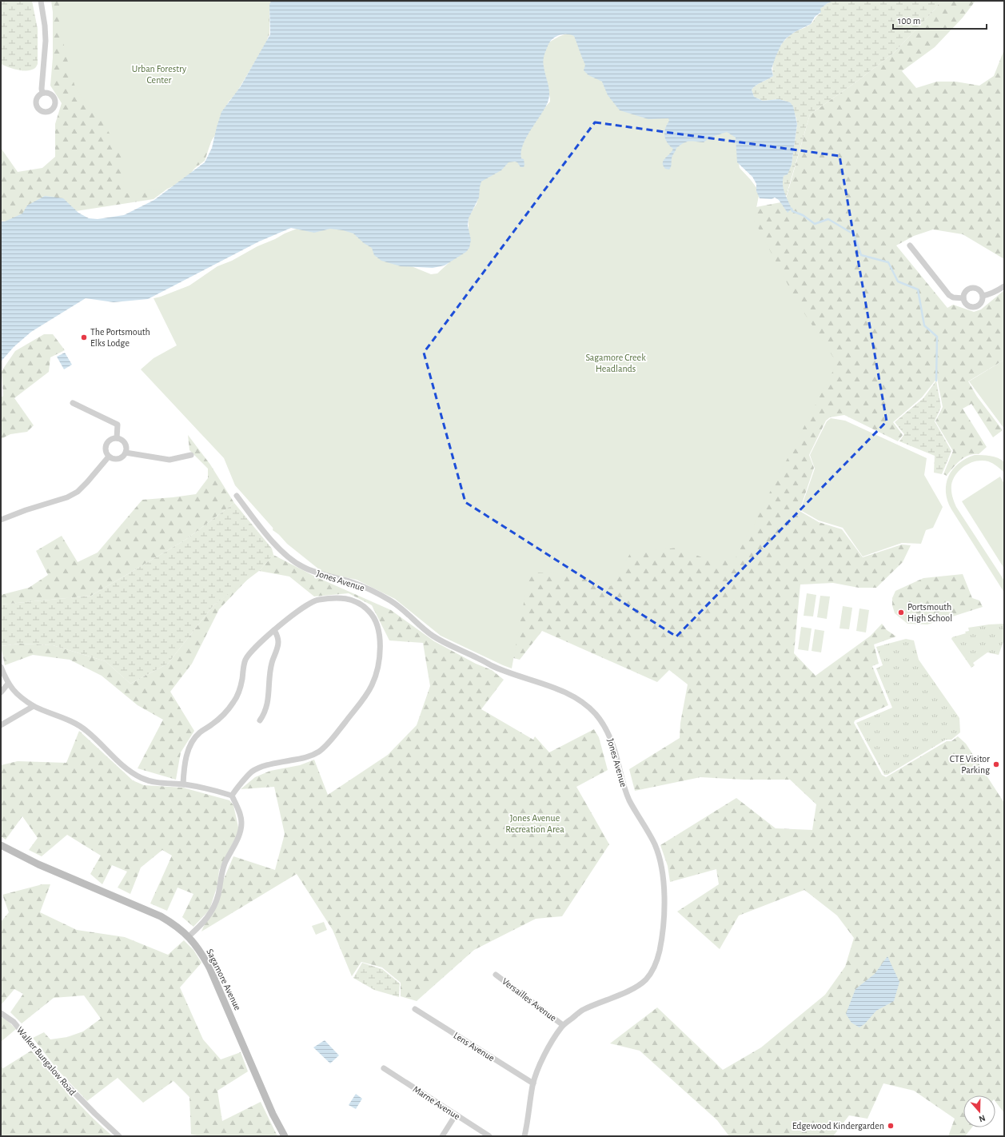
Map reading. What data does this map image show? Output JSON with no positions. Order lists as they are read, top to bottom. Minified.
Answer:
{"streets":{"main road":["Sagamore Avenue"],"street":["Jones Avenue","Versailles Avenue","Lens Avenue","Walker Bungalow Road","Marne Avenue"]},"crossings":[["Jones Avenue","Versailles Avenue"],["Jones Avenue","Lens Avenue"]],"parks":["Urban Forestry Center","Sagamore Creek Headlands","Jones Avenue Recreation Area"],"places":["The Portsmouth Elks Lodge","Portsmouth High School","CTE Visitor Parking","Edgewood Kindergarden"],"scale_bar":"100 m","north":"bottom"}
